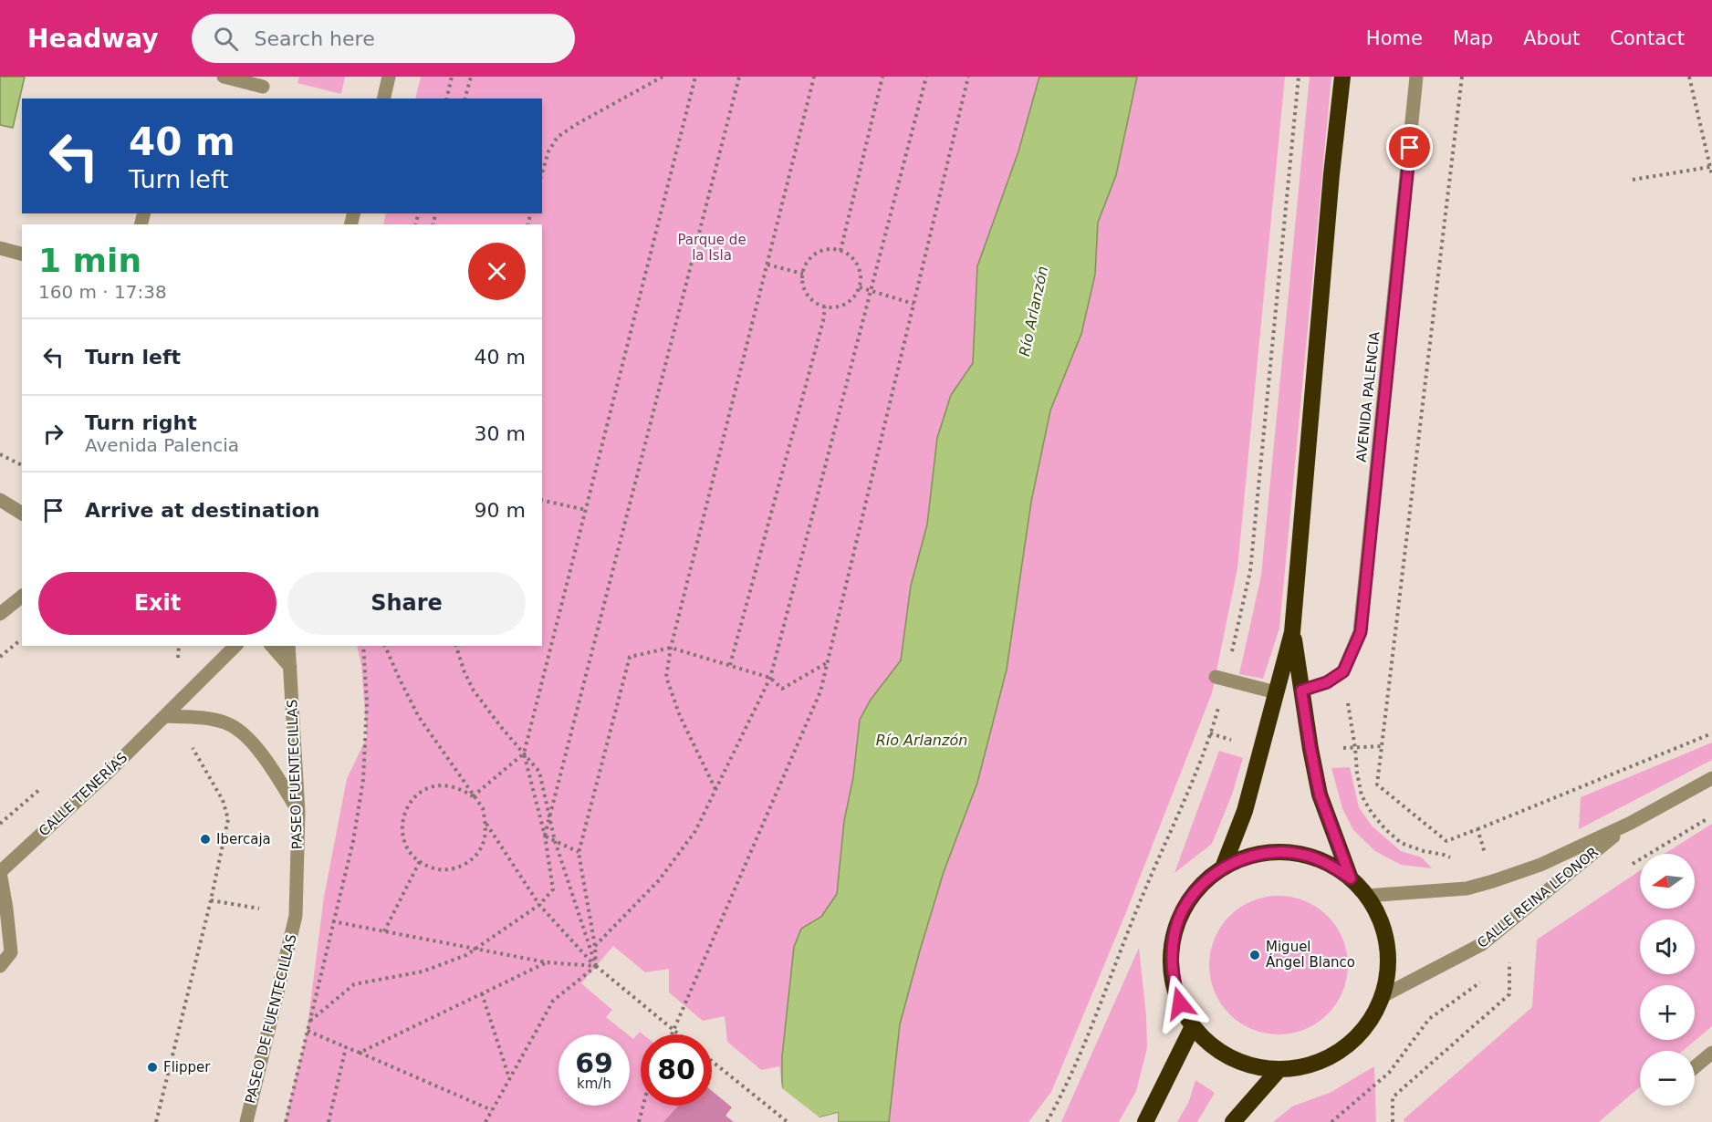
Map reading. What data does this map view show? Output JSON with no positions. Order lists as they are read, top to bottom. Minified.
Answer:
{"streets":{"street":["AVENIDA PALENCIA","PASEO FUENTECILLAS","CALLE TENERÍAS","CALLE REINA LEONOR","PASEO DE FUENTECILLAS"]},"crossings":[["PASEO FUENTECILLAS","PASEO DE FUENTECILLAS"]],"water":["Río Arlanzón"],"parks":["Parque de la Isla"],"places":["Ibercaja","Miguel Ángel Blanco","Flipper"],"north":"left","page":{"header":"Headway","search":"Search here","nav":["Home","Map","About","Contact"],"turn":["40 m","Turn left"],"heading":["1 min","160 m · 17:38"],"list":[{"name":"Turn left","value":"40 m"},{"name":"Turn right","note":"Avenida Palencia","value":"30 m"},{"name":"Arrive at destination","value":"90 m"}],"buttons":["Exit","Share"],"map_buttons":["+","−"],"speed":"69 km/h","limit":"80"}}
